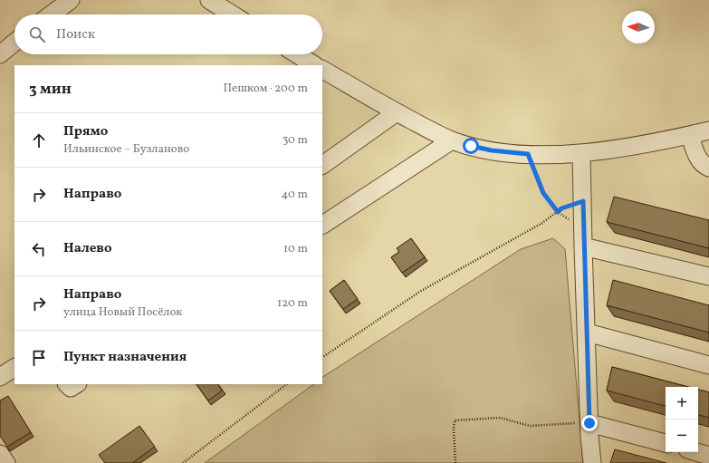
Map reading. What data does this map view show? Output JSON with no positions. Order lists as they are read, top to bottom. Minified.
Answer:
{"north":"left","page":{"search":"Поиск","heading":["3 мин","Пешком · 200 m"],"list":[["Прямо","Ильинское – Бузланово","30 m"],["Направо","40 m"],["Налево","10 m"],["Направо","улица Новый Посёлок","120 m"],"Пункт назначения"],"map_buttons":["+","−"]}}
